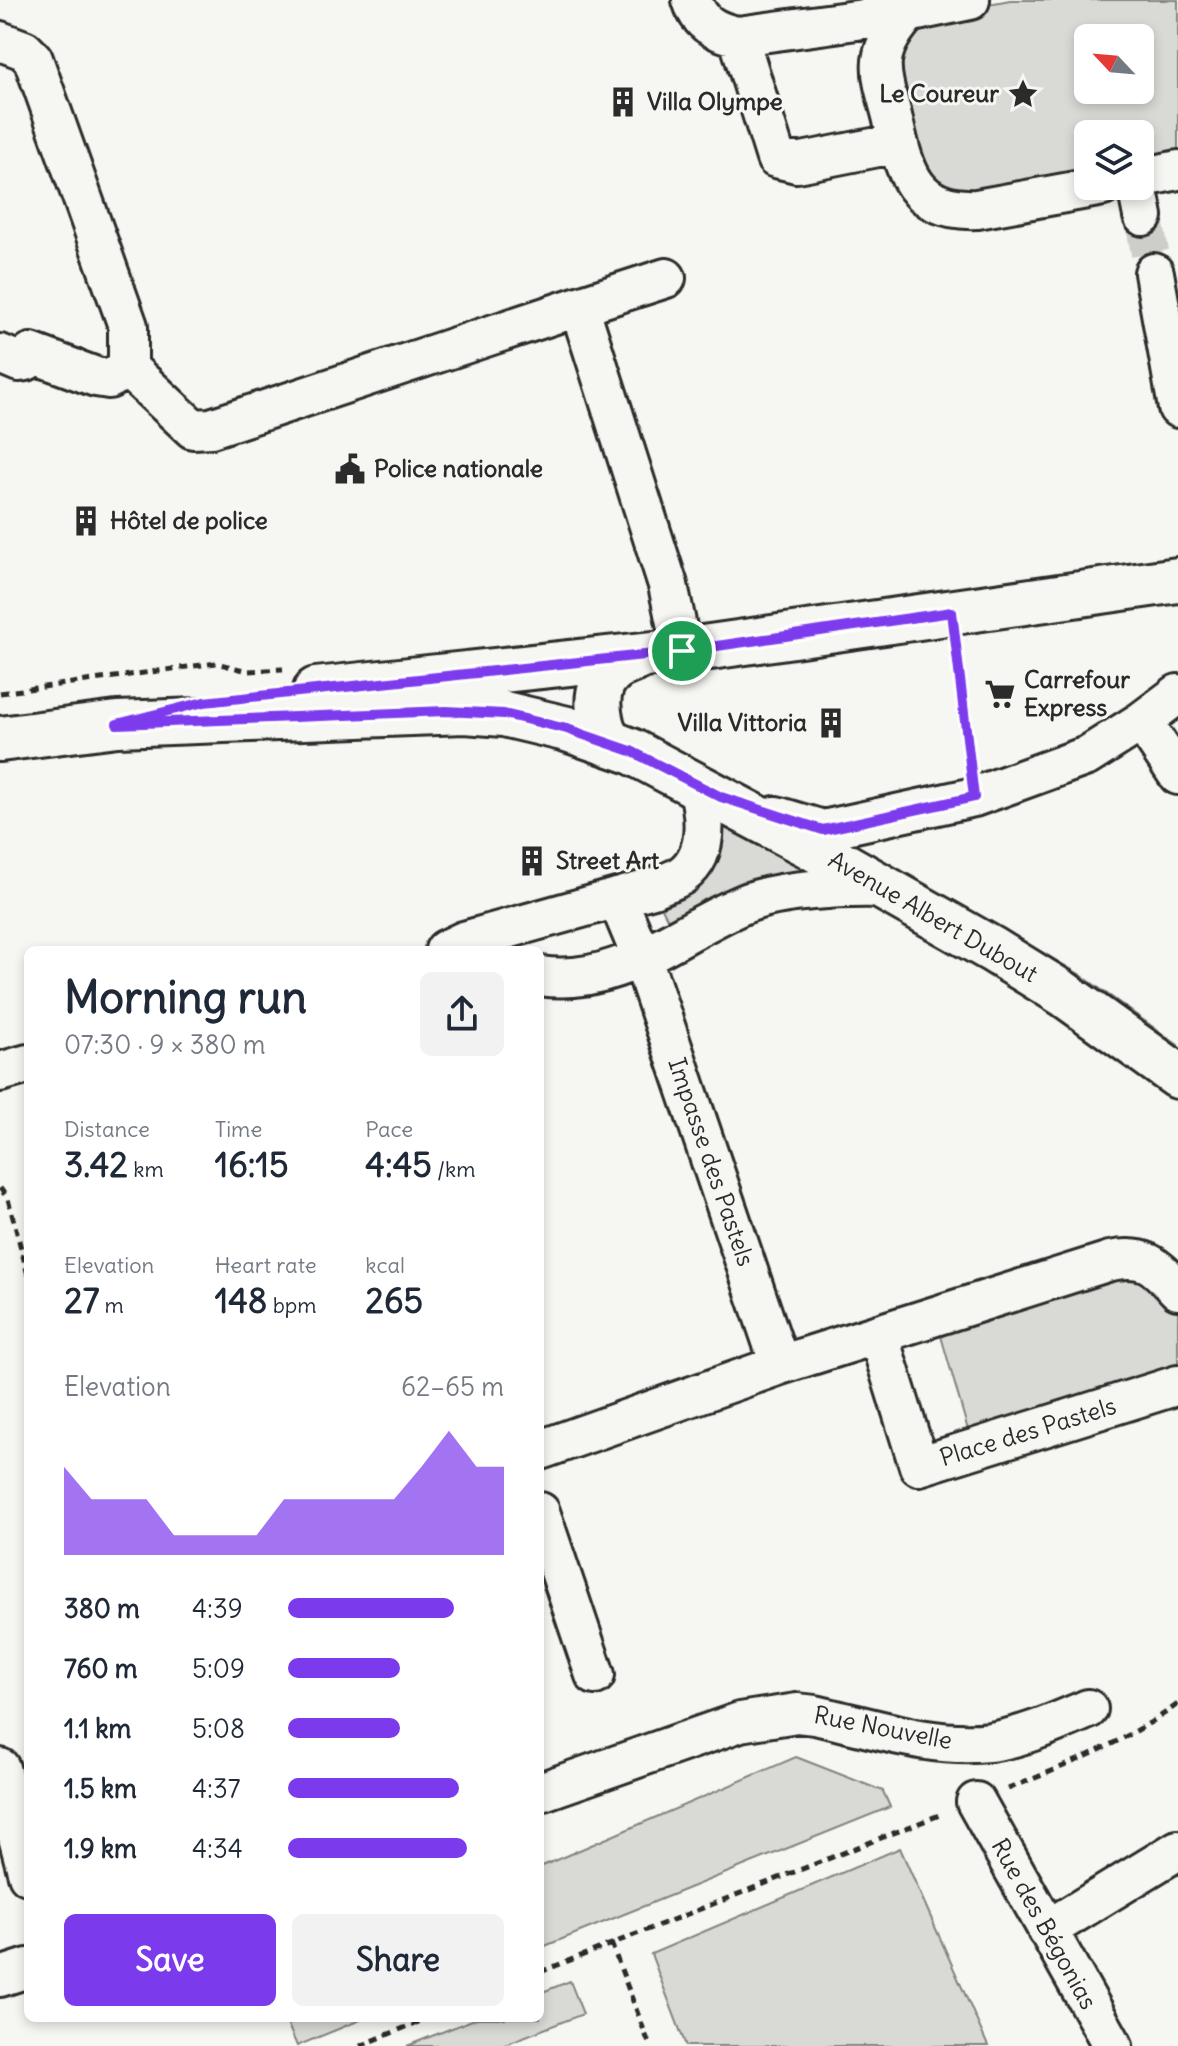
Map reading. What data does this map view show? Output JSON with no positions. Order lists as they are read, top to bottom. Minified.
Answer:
{"streets":{"main road":["Avenue Albert Dubout"],"street":["Impasse des Pastels","Place des Pastels","Rue Nouvelle","Rue des Bégonias"]},"places":{"place":["Le Coureur"],"building":["Villa Olympe","Hôtel de police","Villa Vittoria","Street Art"],"public building":["Police nationale"],"supermarket":["Carrefour Express"]},"north":"top left","page":{"heading":["Morning run","07:30 · 9 × 380 m"],"stats":[["Distance","3.42 km"],["Time","16:15"],["Pace","4:45 /km"],["Elevation","27 m"],["Heart rate","148 bpm"],["kcal","265"]],"chart":["Elevation","62–65 m"],"list":[{"name":"380 m","note":"4:39"},{"name":"760 m","note":"5:09"},{"name":"1.1 km","note":"5:08"},{"name":"1.5 km","note":"4:37"},{"name":"1.9 km","note":"4:34"}],"buttons":["Save","Share"]}}
